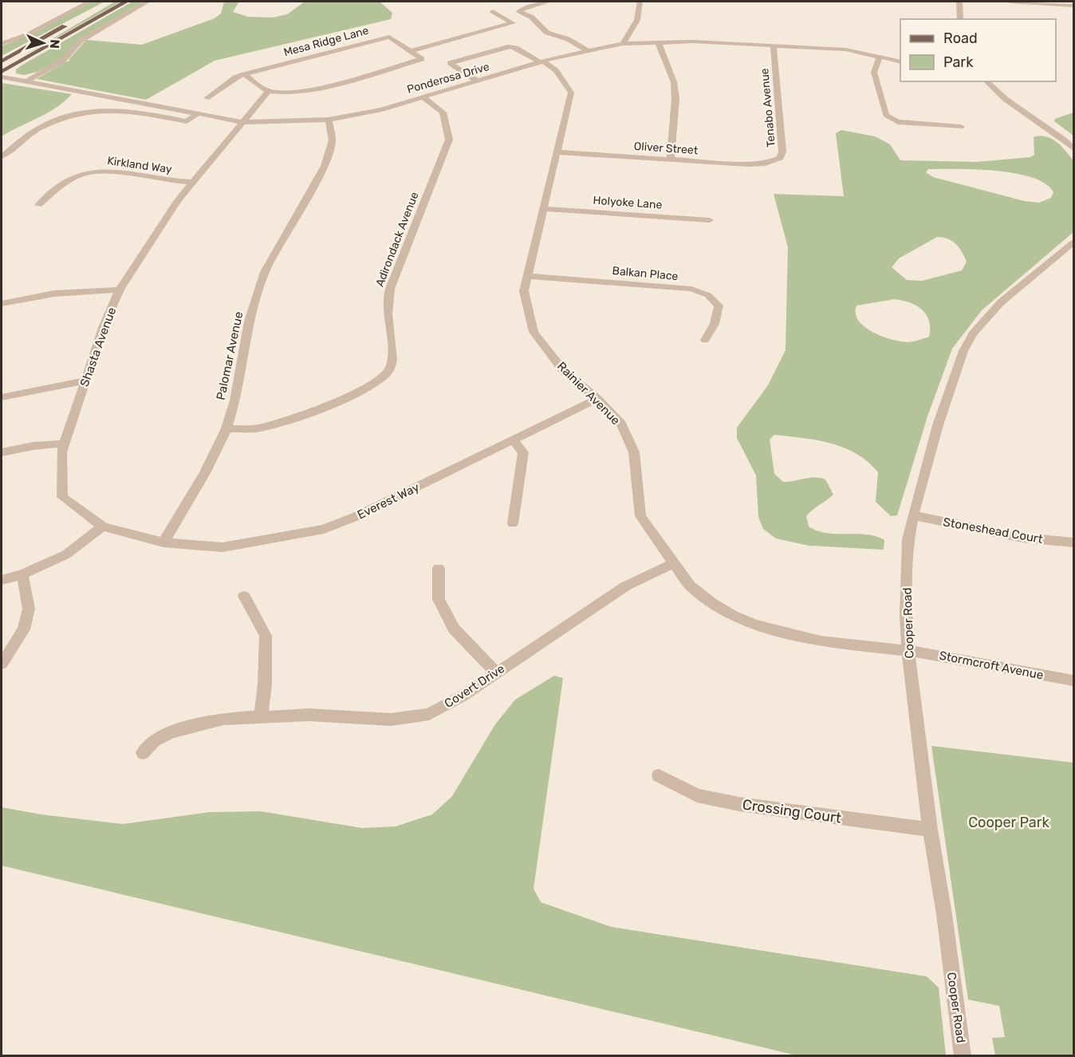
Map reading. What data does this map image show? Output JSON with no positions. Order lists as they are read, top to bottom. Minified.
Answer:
{"streets":{"street":["Mesa Ridge Lane","Ponderosa Drive","Tenabo Avenue","Oliver Street","Kirkland Way","Holyoke Lane","Adirondack Avenue","Balkan Place","Shasta Avenue","Palomar Avenue","Rainier Avenue","Everest Way","Stoneshead Court","Cooper Road","Stormcroft Avenue","Covert Drive","Crossing Court"]},"crossings":[["Ponderosa Drive","Tenabo Avenue"],["Ponderosa Drive","Adirondack Avenue"],["Ponderosa Drive","Shasta Avenue"],["Ponderosa Drive","Palomar Avenue"],["Ponderosa Drive","Rainier Avenue"],["Tenabo Avenue","Oliver Street"],["Oliver Street","Rainier Avenue"],["Kirkland Way","Shasta Avenue"],["Holyoke Lane","Rainier Avenue"],["Adirondack Avenue","Palomar Avenue"],["Balkan Place","Rainier Avenue"],["Shasta Avenue","Palomar Avenue"],["Shasta Avenue","Everest Way"],["Palomar Avenue","Everest Way"],["Rainier Avenue","Everest Way"],["Rainier Avenue","Cooper Road"],["Rainier Avenue","Stormcroft Avenue"],["Rainier Avenue","Covert Drive"],["Stoneshead Court","Cooper Road"],["Cooper Road","Stormcroft Avenue"],["Cooper Road","Crossing Court"]],"parks":["Cooper Park"],"legend":["Road","Park"],"north":"right"}
